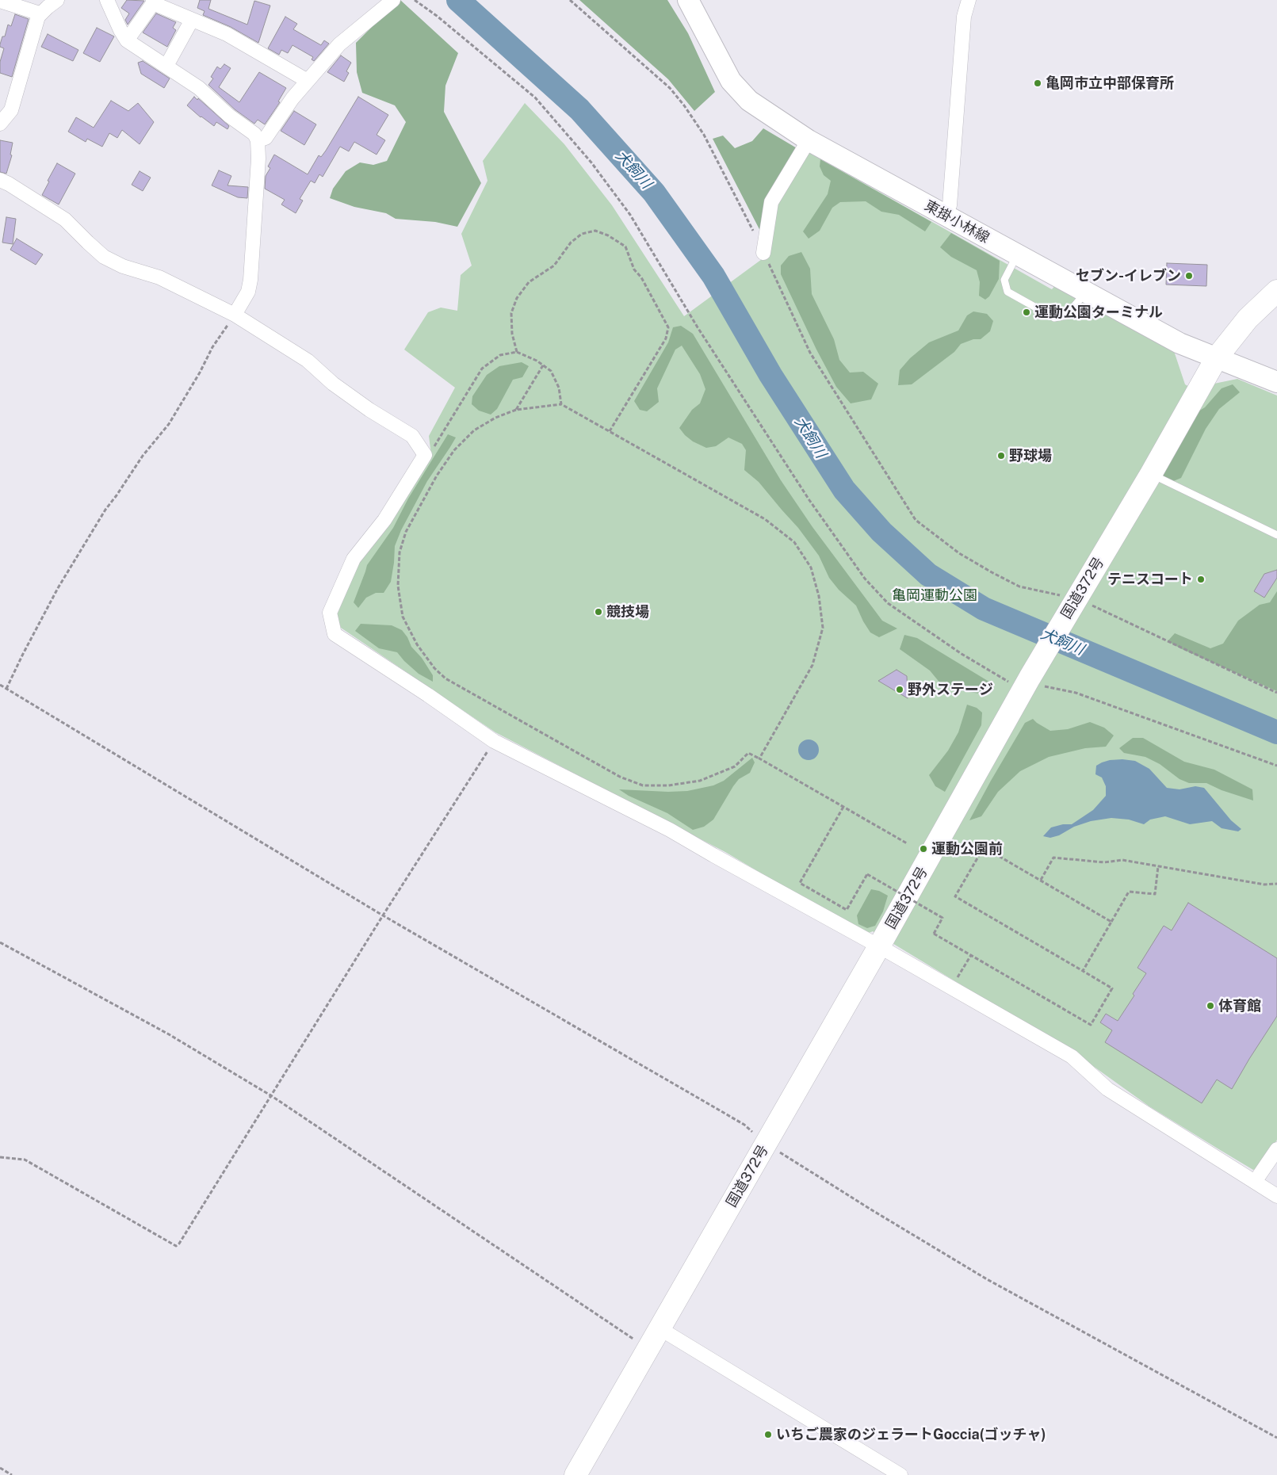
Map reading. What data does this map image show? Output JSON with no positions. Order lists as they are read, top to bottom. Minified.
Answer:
{"streets":{"highway":["国道372号"],"main road":["東掛小林線"]},"crossings":[["東掛小林線","国道372号"]],"water":["犬飼川"],"parks":["亀岡運動公園"],"places":["亀岡市立中部保育所","セブン-イレブン","運動公園ターミナル","野球場","テニスコート","競技場","野外ステージ","運動公園前","体育館","いちご農家のジェラートGoccia(ゴッチャ)"]}
